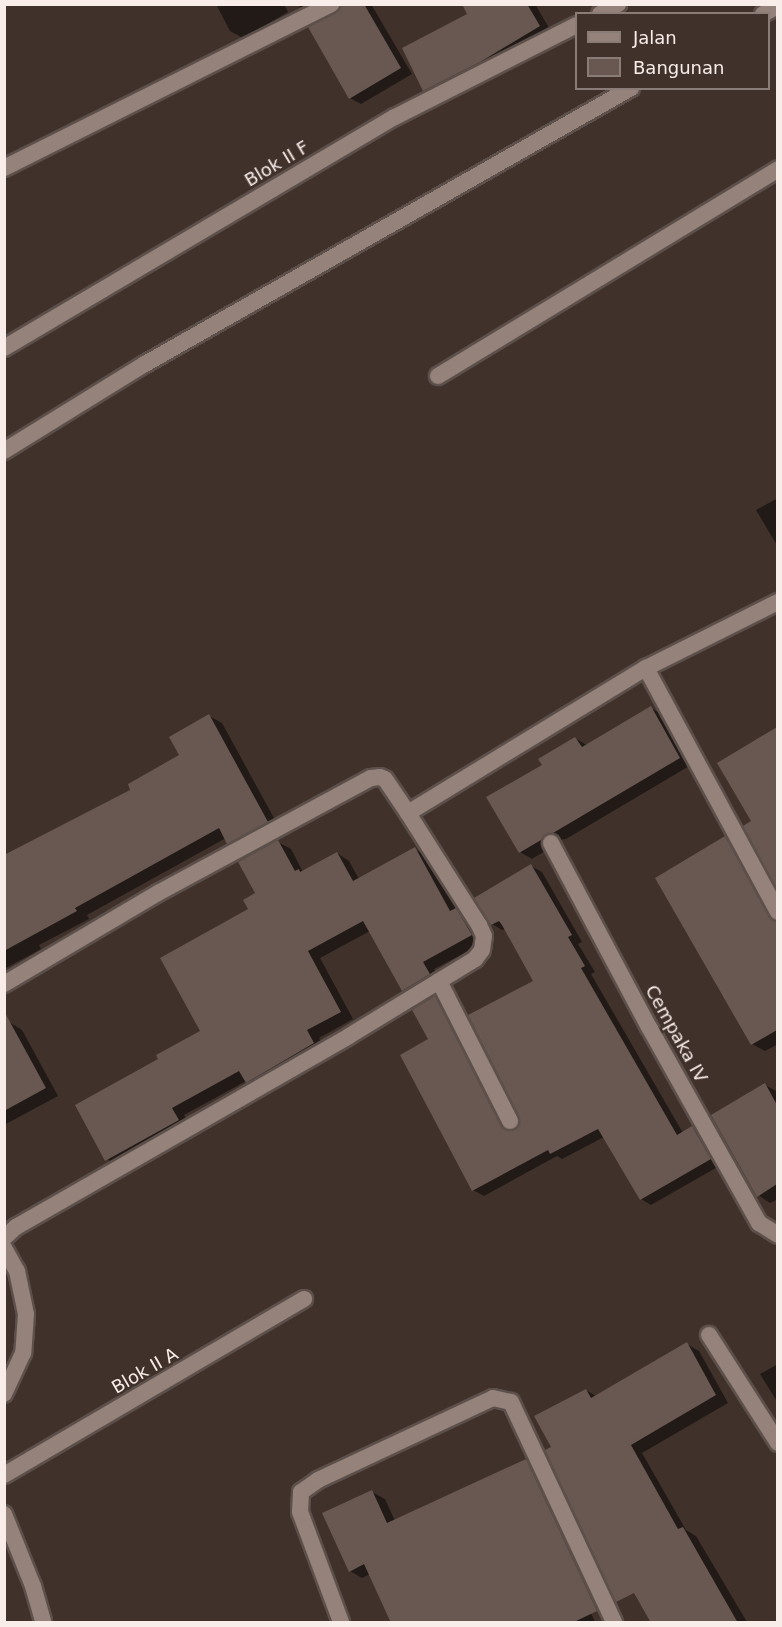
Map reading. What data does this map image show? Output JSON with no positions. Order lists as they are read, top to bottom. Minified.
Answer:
{"streets":{"street":["Blok II F","Cempaka IV","Blok II A"]},"legend":["Jalan","Bangunan"]}
